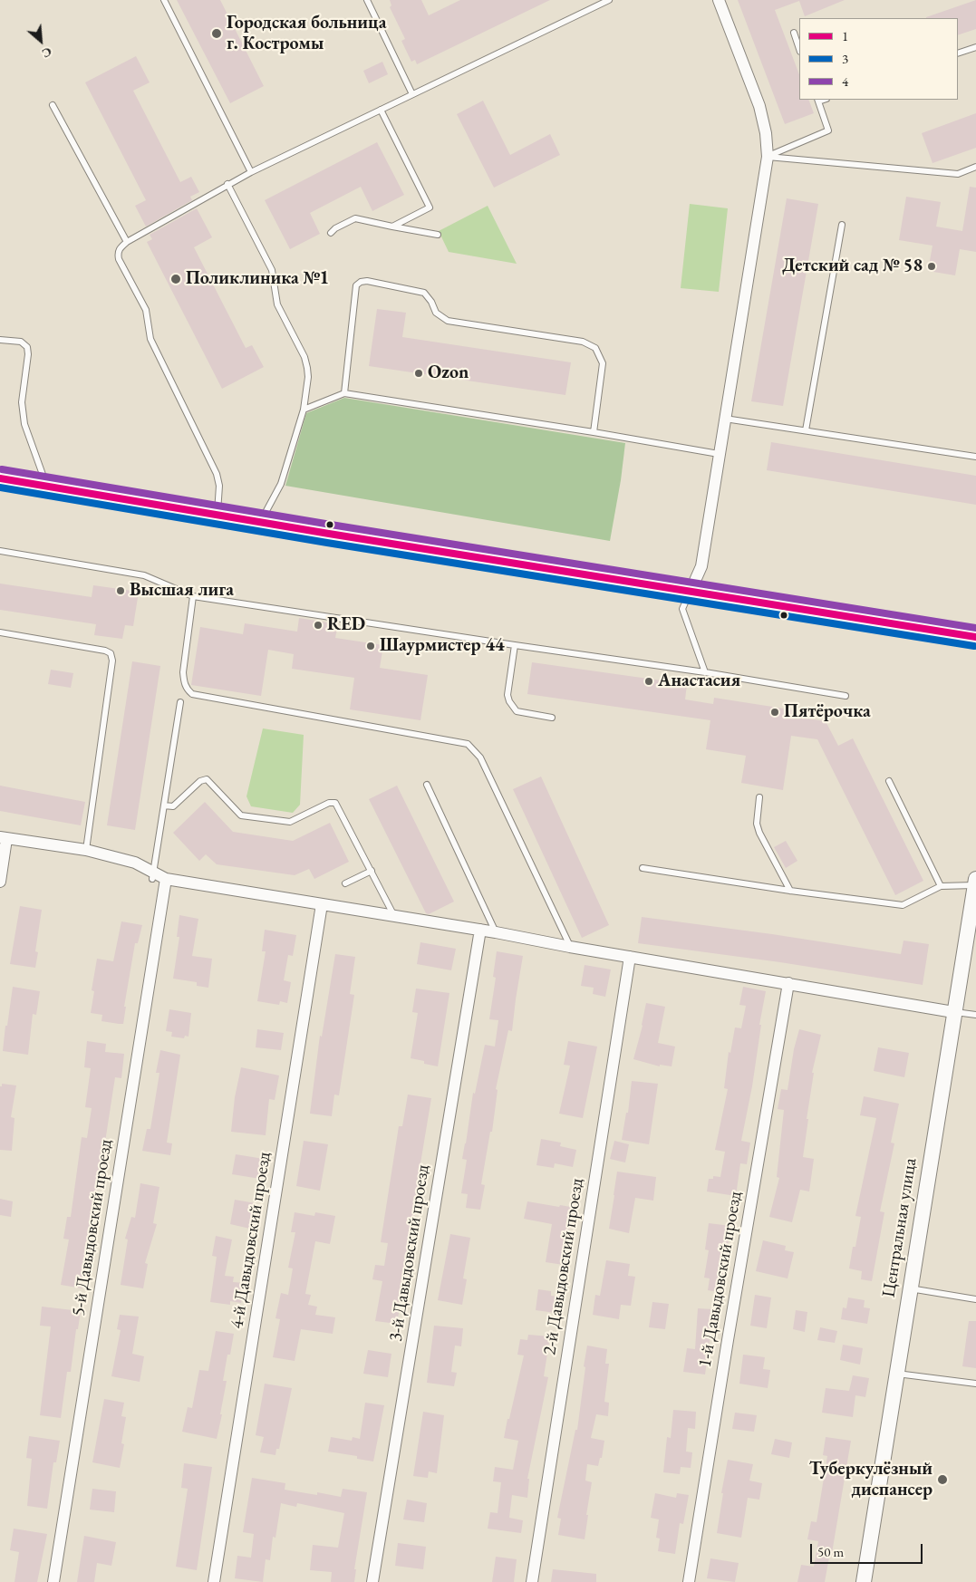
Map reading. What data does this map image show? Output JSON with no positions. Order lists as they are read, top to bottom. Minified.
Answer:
{"streets":{"street":["5-й Давыдовский проезд","Центральная улица","4-й Давыдовский проезд","3-й Давыдовский проезд","2-й Давыдовский проезд","1-й Давыдовский проезд"]},"places":["Городская больница г. Костромы","Детский сад № 58","Поликлиника №1","Ozon","Высшая лига","RED","Шаурмистер 44","Анастасия","Пятёрочка","Туберкулёзный диспансер"],"lines":["transit line 4","transit line 1","transit line 3"],"legend":["1","3","4"],"scale_bar":"50 m","north":"bottom right"}
